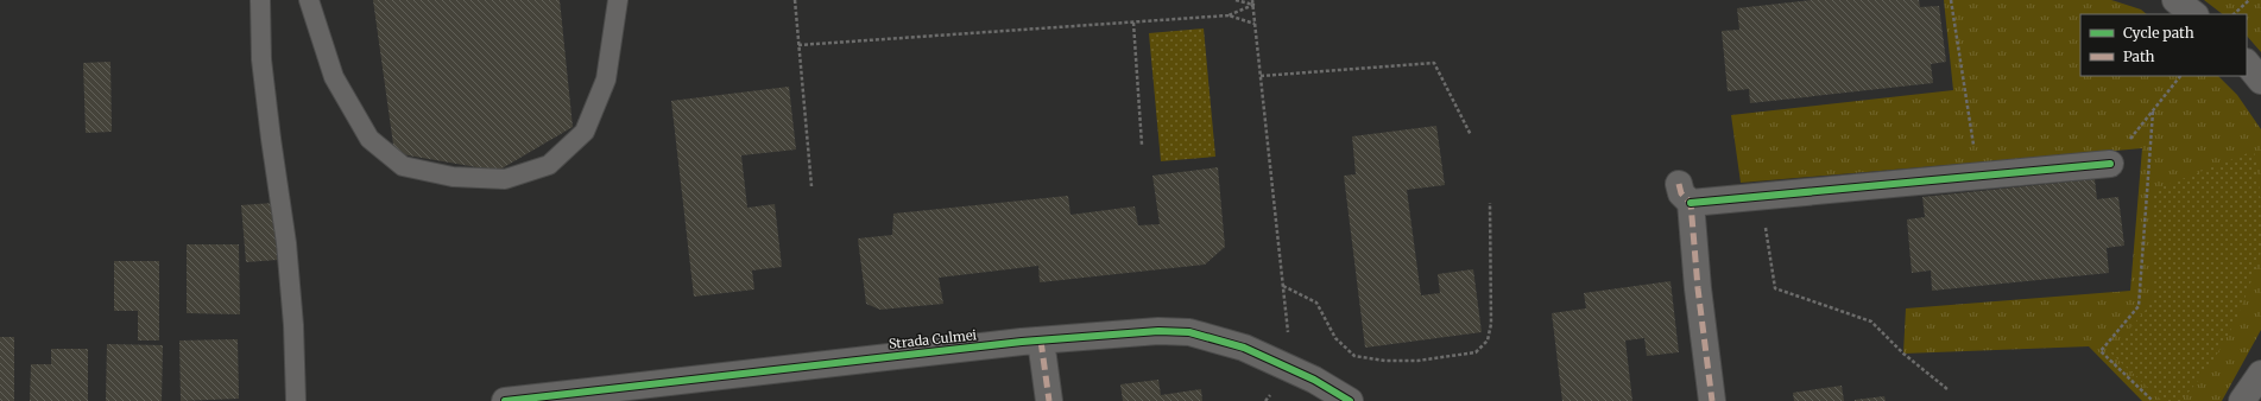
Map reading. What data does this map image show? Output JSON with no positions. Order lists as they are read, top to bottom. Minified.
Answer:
{"streets":{"street":["Strada Culmei"]},"legend":["Cycle path","Path"]}
